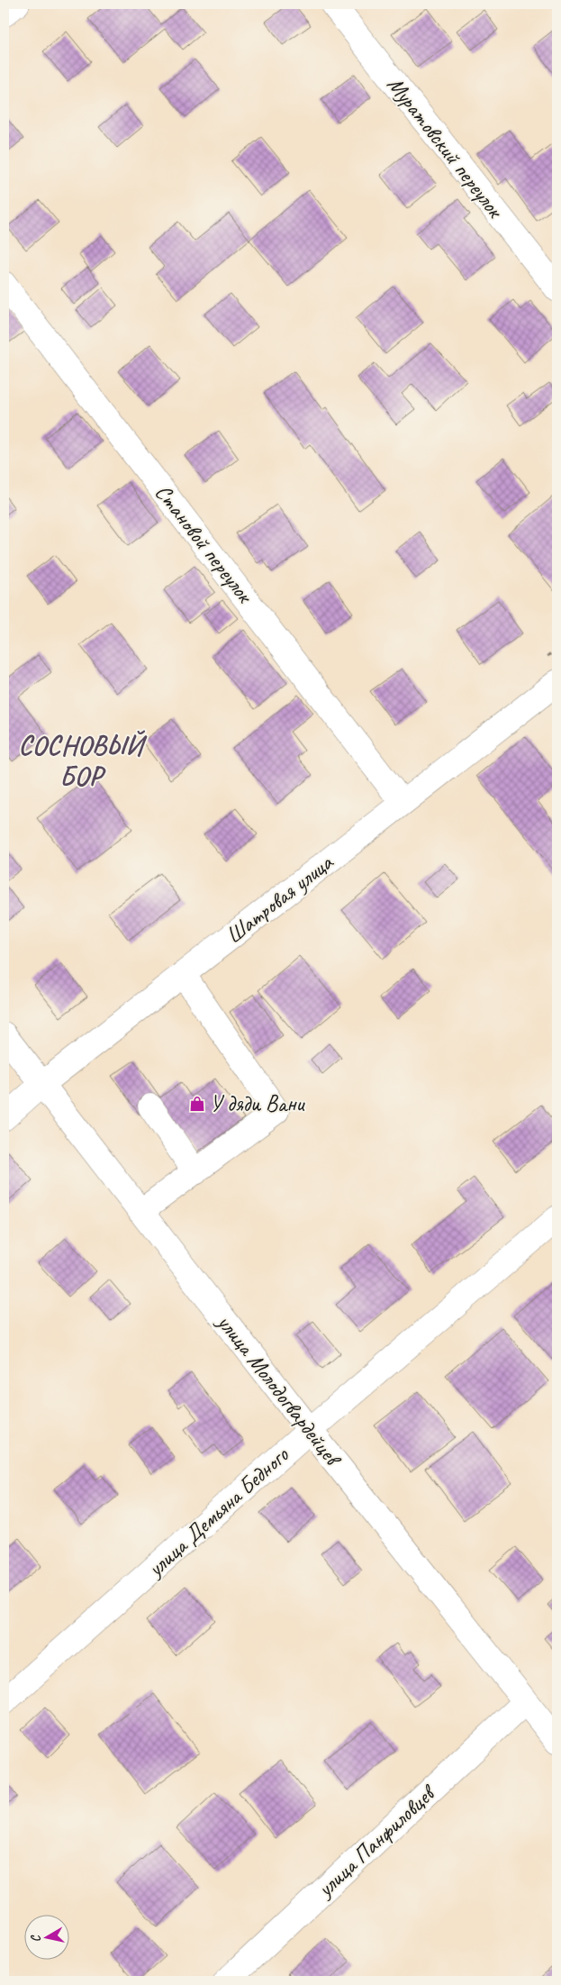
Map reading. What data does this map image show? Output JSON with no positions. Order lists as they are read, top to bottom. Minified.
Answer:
{"streets":{"street":["Муратовский переулок","Становой переулок","Шатровая улица","улица Молодогвардейцев","улица Демьяна Бедного","улица Панфиловцев"]},"crossings":[["Становой переулок","Шатровая улица"],["Шатровая улица","улица Молодогвардейцев"],["улица Молодогвардейцев","улица Демьяна Бедного"],["улица Молодогвардейцев","улица Панфиловцев"]],"districts":["СОСНОВЫЙ БОР"],"places":{"shop":["У дяди Вани"]},"north":"left"}
